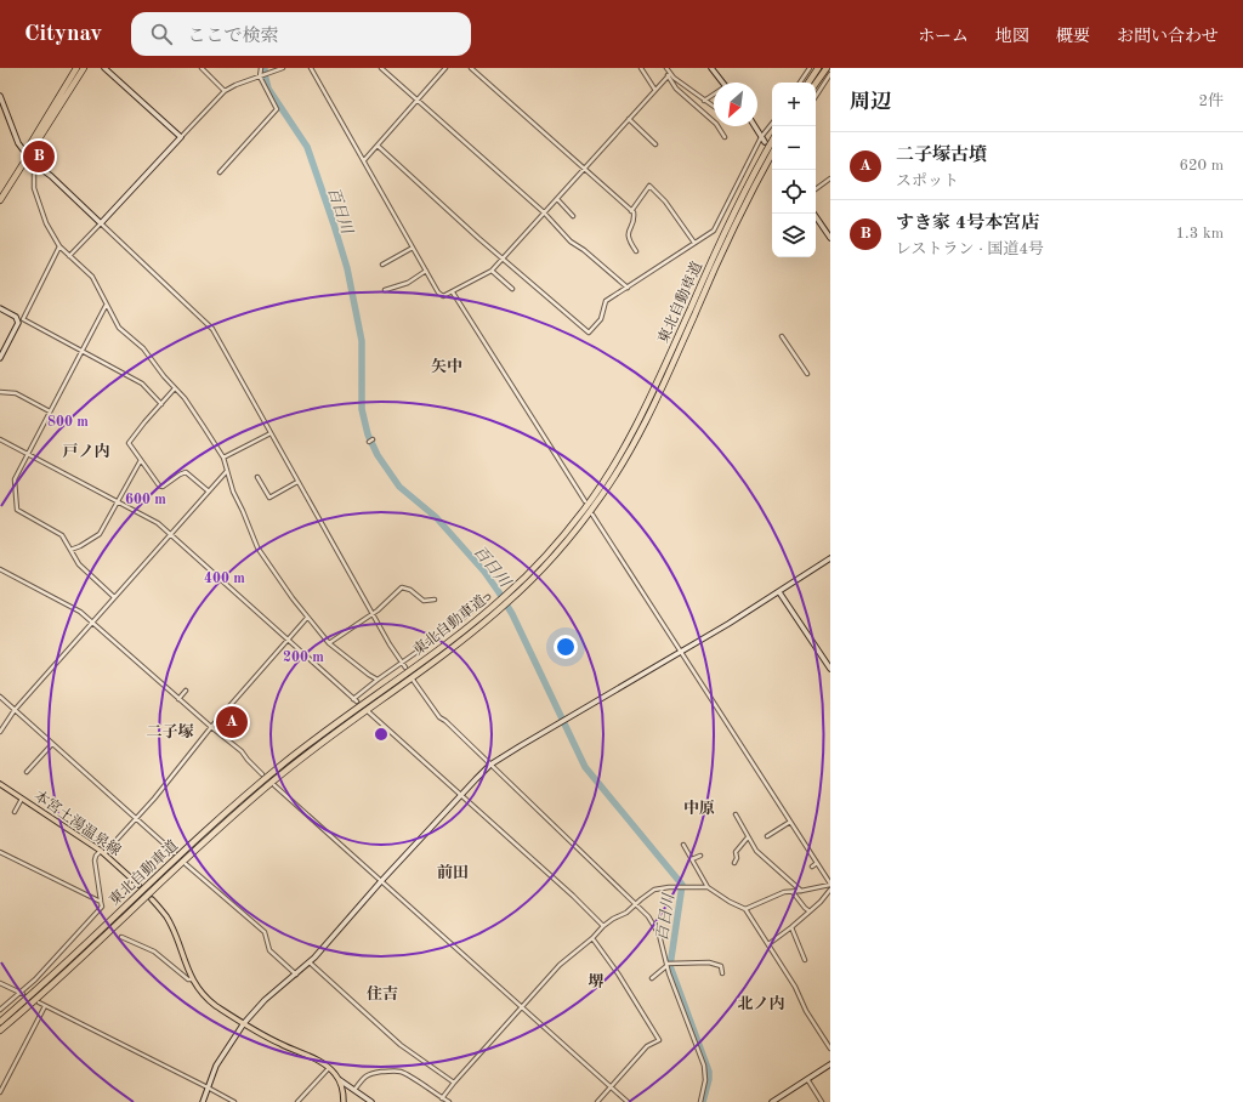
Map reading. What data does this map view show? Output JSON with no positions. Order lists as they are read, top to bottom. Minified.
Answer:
{"streets":{"highway":["東北自動車道"],"main road":["本宮土湯温泉線"]},"districts":["矢中","戸ノ内","二子塚","中原","前田","堺","住吉","北ノ内"],"water":["百日川"],"north":"bottom left","page":{"header":"Citynav","search":"ここで検索","nav":["ホーム","地図","概要","お問い合わせ"],"heading":["周辺","2件"],"map_buttons":["+","−"],"list":[{"mark":"A","name":"二子塚古墳","note":"スポット","value":"620 m"},{"mark":"B","name":"すき家 4号本宮店","note":"レストラン · 国道4号","value":"1.3 km"}],"pins":["B","A"]},"rings":["800 m","600 m","400 m","200 m"]}
